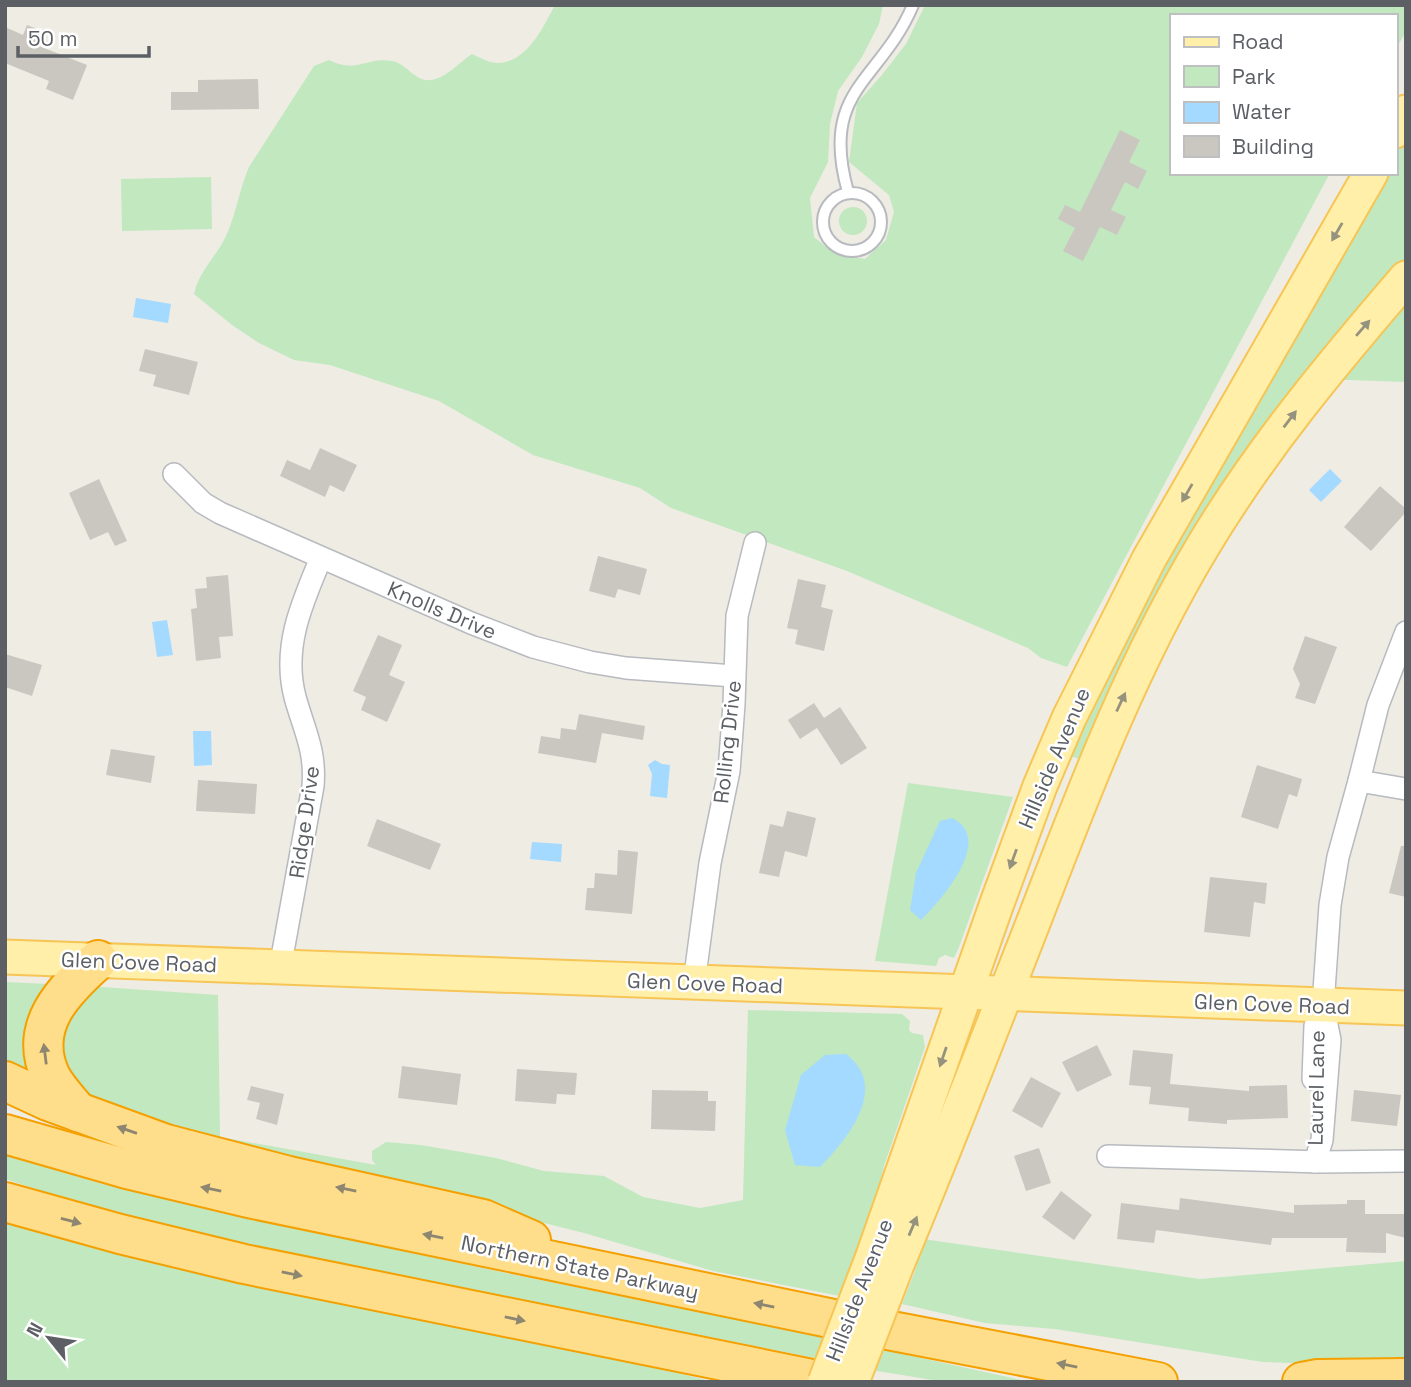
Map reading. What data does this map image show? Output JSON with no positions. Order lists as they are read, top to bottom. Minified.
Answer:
{"streets":{"highway":["Northern State Parkway"],"main road":["Hillside Avenue","Glen Cove Road"],"street":["Knolls Drive","Rolling Drive","Ridge Drive","Laurel Lane"]},"crossings":[["Knolls Drive","Rolling Drive"],["Knolls Drive","Ridge Drive"],["Rolling Drive","Glen Cove Road"],["Hillside Avenue","Glen Cove Road"],["Ridge Drive","Glen Cove Road"],["Glen Cove Road","Laurel Lane"]],"legend":["Road","Park","Water","Building"],"scale_bar":"50 m","north":"top left"}
